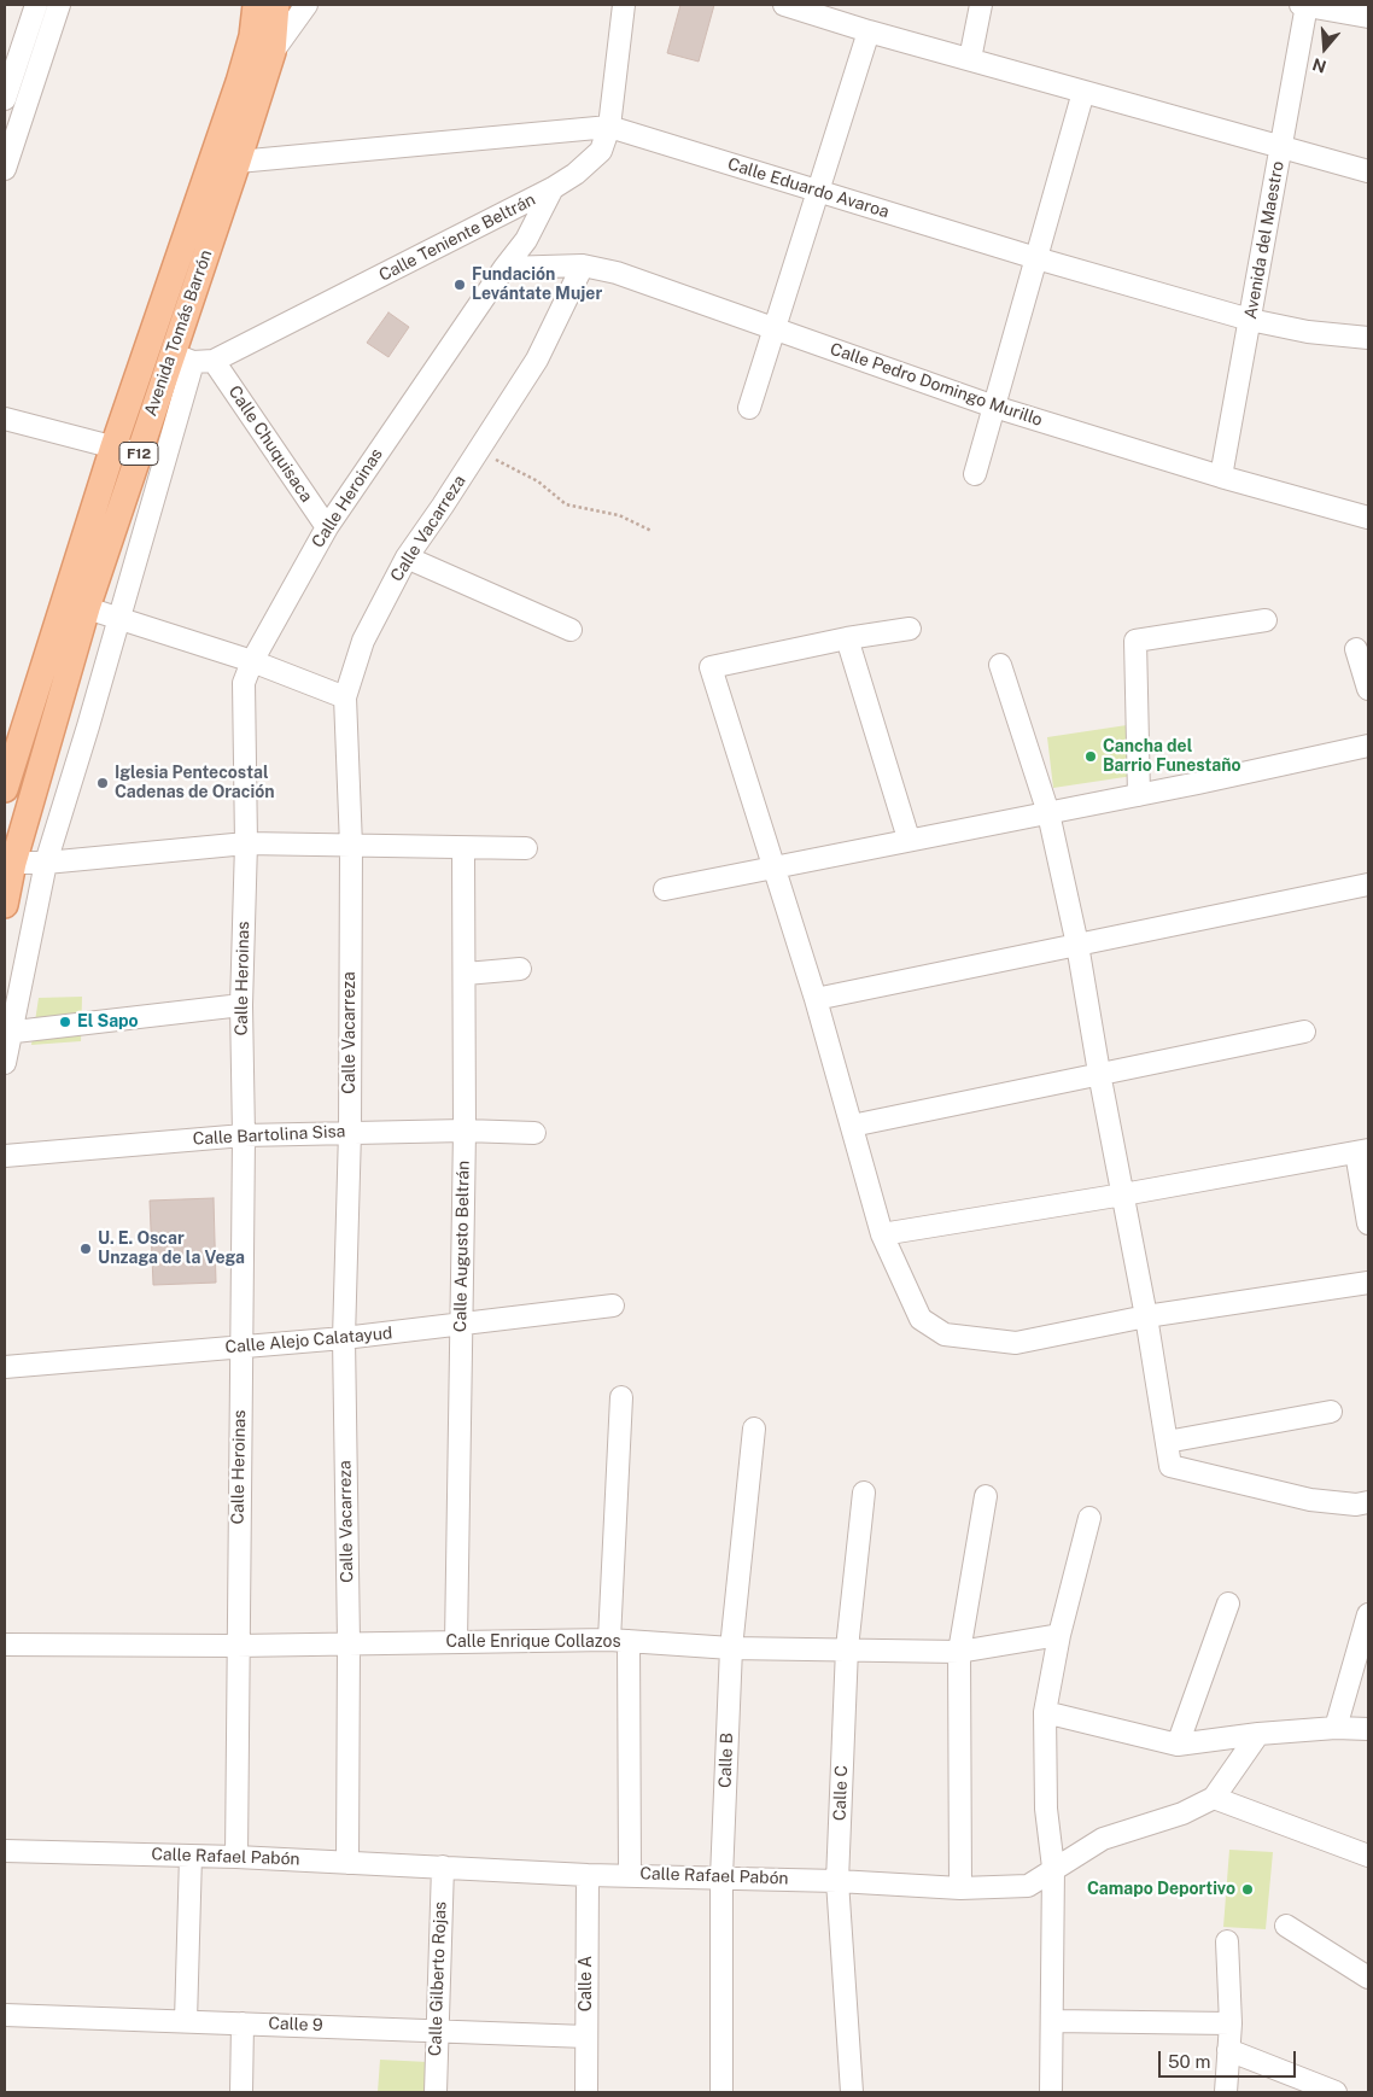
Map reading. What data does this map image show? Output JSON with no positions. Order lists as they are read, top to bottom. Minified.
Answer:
{"streets":{"main road":["Avenida Tomás Barrón","F12"],"street":["Calle Eduardo Avaroa","Calle Teniente Beltrán","Avenida del Maestro","Calle Pedro Domingo Murillo","Calle Chuquisaca","Calle Heroinas","Calle Vacarreza","Calle Bartolina Sisa","Calle Augusto Beltrán","Calle Alejo Calatayud","Calle Enrique Collazos","Calle B","Calle C","Calle Rafael Pabón","Calle Gilberto Rojas","Calle A","Calle 9"]},"crossings":[["Calle Eduardo Avaroa","Calle Teniente Beltrán"],["Calle Eduardo Avaroa","Avenida del Maestro"],["Calle Eduardo Avaroa","Avenida Tomás Barrón"],["Calle Teniente Beltrán","Avenida Tomás Barrón"],["Calle Teniente Beltrán","Calle Chuquisaca"],["Calle Teniente Beltrán","Calle Heroinas"],["Avenida del Maestro","Calle Pedro Domingo Murillo"],["Avenida Tomás Barrón","Calle Chuquisaca"],["Calle Pedro Domingo Murillo","Calle Heroinas"],["Calle Pedro Domingo Murillo","Calle Vacarreza"],["Calle Chuquisaca","Calle Heroinas"],["Calle Heroinas","Calle Bartolina Sisa"],["Calle Heroinas","Calle Alejo Calatayud"],["Calle Heroinas","Calle Enrique Collazos"],["Calle Heroinas","Calle Rafael Pabón"],["Calle Vacarreza","Calle Bartolina Sisa"],["Calle Vacarreza","Calle Alejo Calatayud"],["Calle Vacarreza","Calle Enrique Collazos"],["Calle Vacarreza","Calle Rafael Pabón"],["Calle Bartolina Sisa","Calle Augusto Beltrán"],["Calle Augusto Beltrán","Calle Alejo Calatayud"],["Calle Augusto Beltrán","Calle Enrique Collazos"],["Calle Enrique Collazos","Calle B"],["Calle Enrique Collazos","Calle C"],["Calle B","Calle Rafael Pabón"],["Calle C","Calle Rafael Pabón"],["Calle Rafael Pabón","Calle Gilberto Rojas"],["Calle Rafael Pabón","Calle A"],["Calle Gilberto Rojas","Calle 9"],["Calle A","Calle 9"]],"places":["Fundación Levántate Mujer","Cancha del Barrio Funestaño","Iglesia Pentecostal Cadenas de Oración","El Sapo","U. E. Oscar Unzaga de la Vega","Camapo Deportivo"],"scale_bar":"50 m","north":"bottom"}
